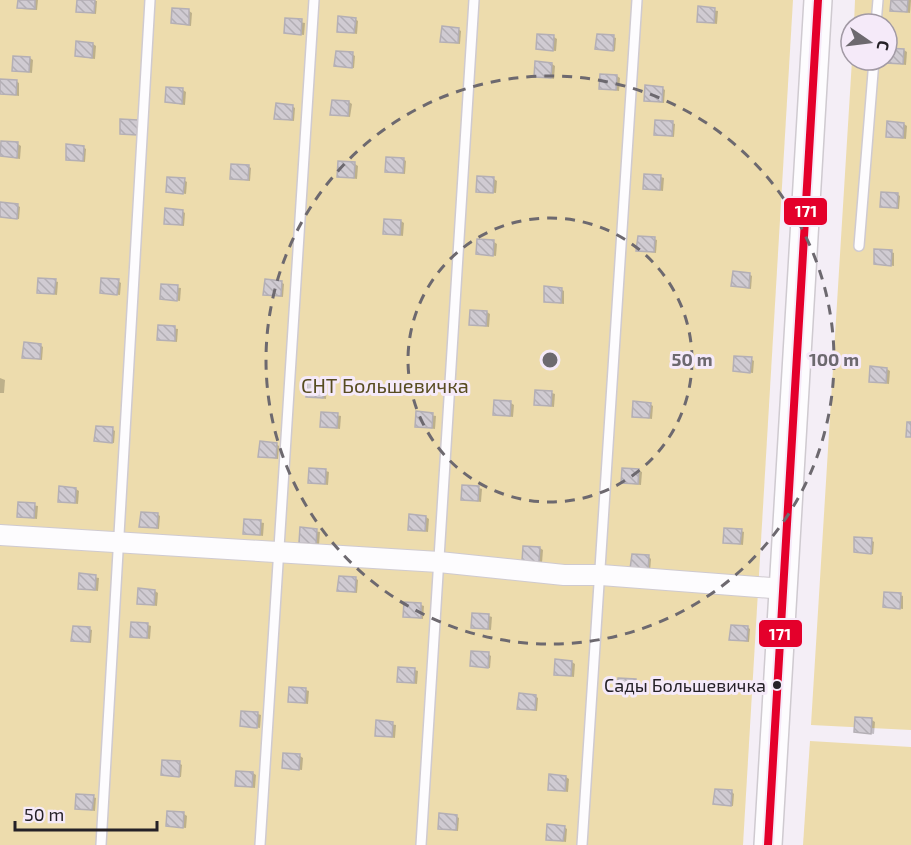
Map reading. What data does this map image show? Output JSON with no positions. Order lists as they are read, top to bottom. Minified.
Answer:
{"parks":["СНТ Большевичка"],"places":["Сады Большевичка"],"lines":["transit line 171"],"scale_bar":"50 m","north":"right","rings":["50 m","100 m"]}
